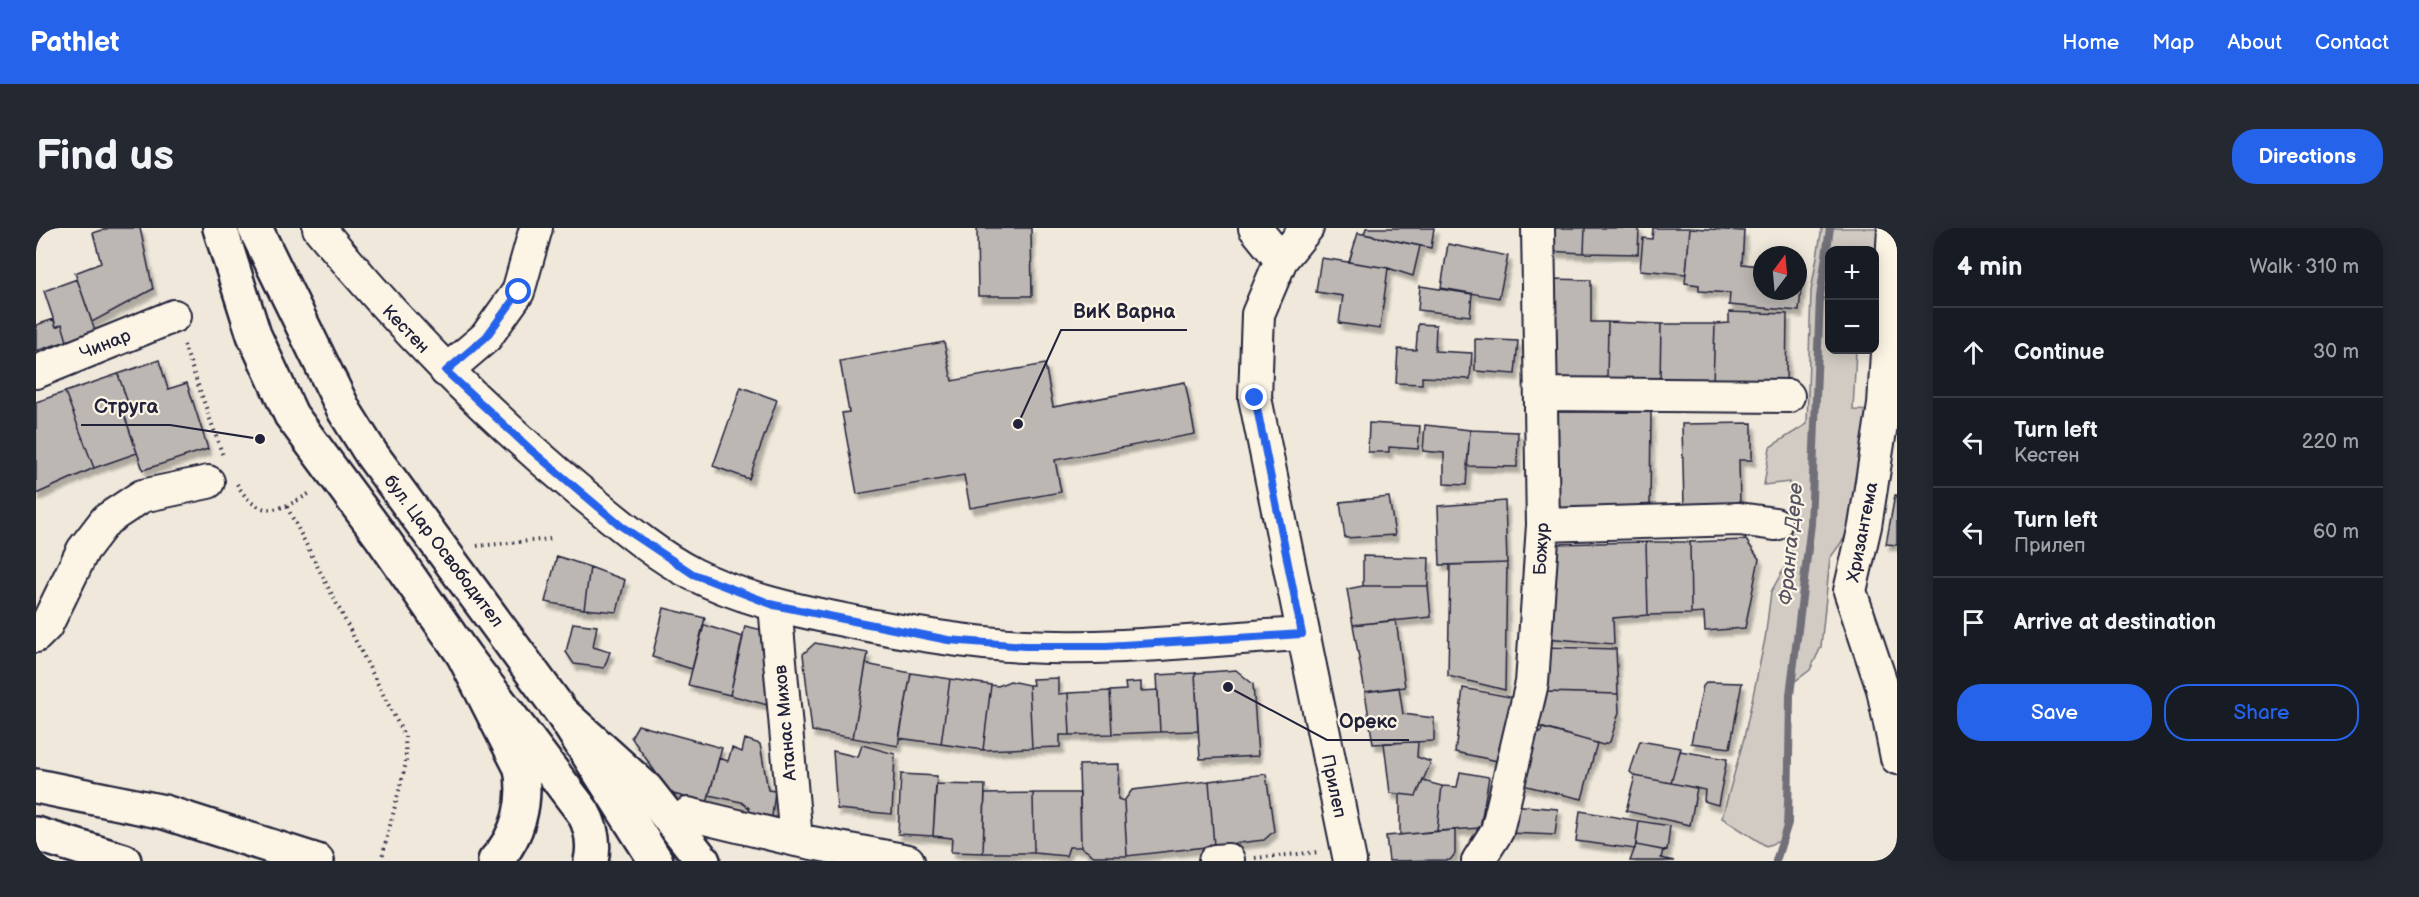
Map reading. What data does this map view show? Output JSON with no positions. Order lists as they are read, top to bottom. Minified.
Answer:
{"streets":{"main road":["бул. Цар Освободител"],"street":["Кестен","Чинар","Хризантема","Божур","Атанас Михов","Прилеп"]},"crossings":[["Кестен","Атанас Михов"],["Кестен","Прилеп"]],"water":["Франга Дере"],"places":["ВиК Варна","Струга","Орекс"],"north":"top","page":{"header":"Pathlet","nav":["Home","Map","About","Contact"],"buttons":["Directions",["Save","Share"]],"title":"Find us","heading":["4 min","Walk · 310 m"],"map_buttons":["+","−"],"list":[["Continue","30 m"],["Turn left","Кестен","220 m"],["Turn left","Прилеп","60 m"],"Arrive at destination"]}}
